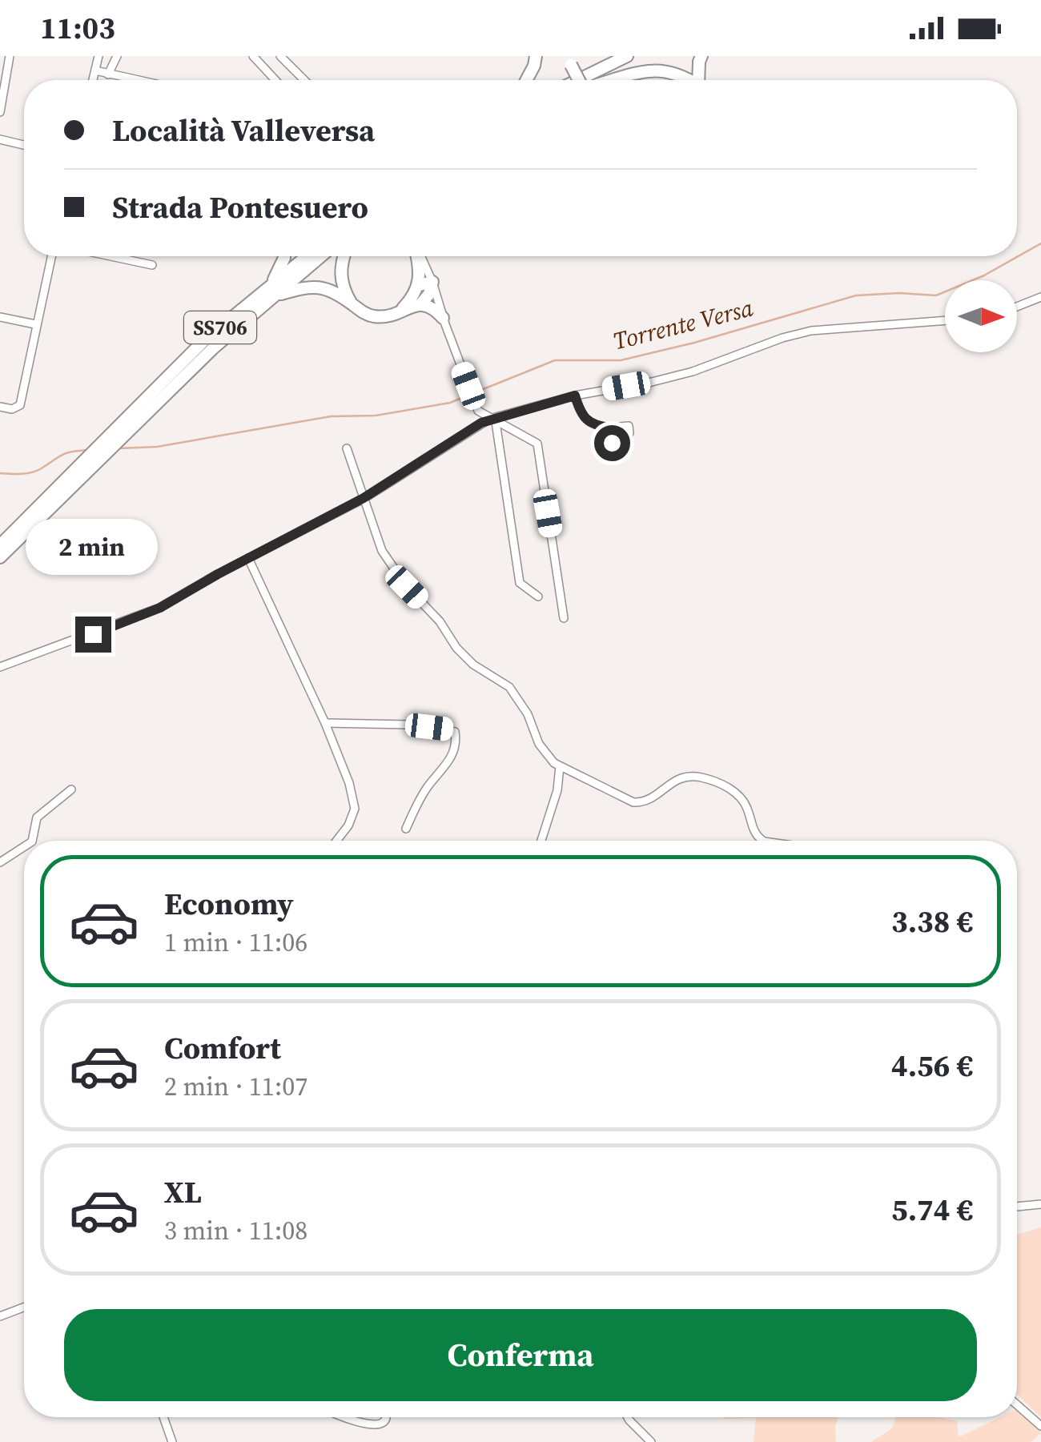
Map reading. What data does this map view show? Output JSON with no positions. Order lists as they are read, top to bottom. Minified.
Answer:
{"streets":{"highway":["SS706"]},"water":["Torrente Versa"],"north":"right","page":{"status":"11:03","banner":["Località Valleversa","Strada Pontesuero"],"bubble":"2 min","list":[{"name":"Economy","note":"1 min · 11:06","value":"3.38 €"},{"name":"Comfort","note":"2 min · 11:07","value":"4.56 €"},{"name":"XL","note":"3 min · 11:08","value":"5.74 €"}],"buttons":"Conferma"}}
